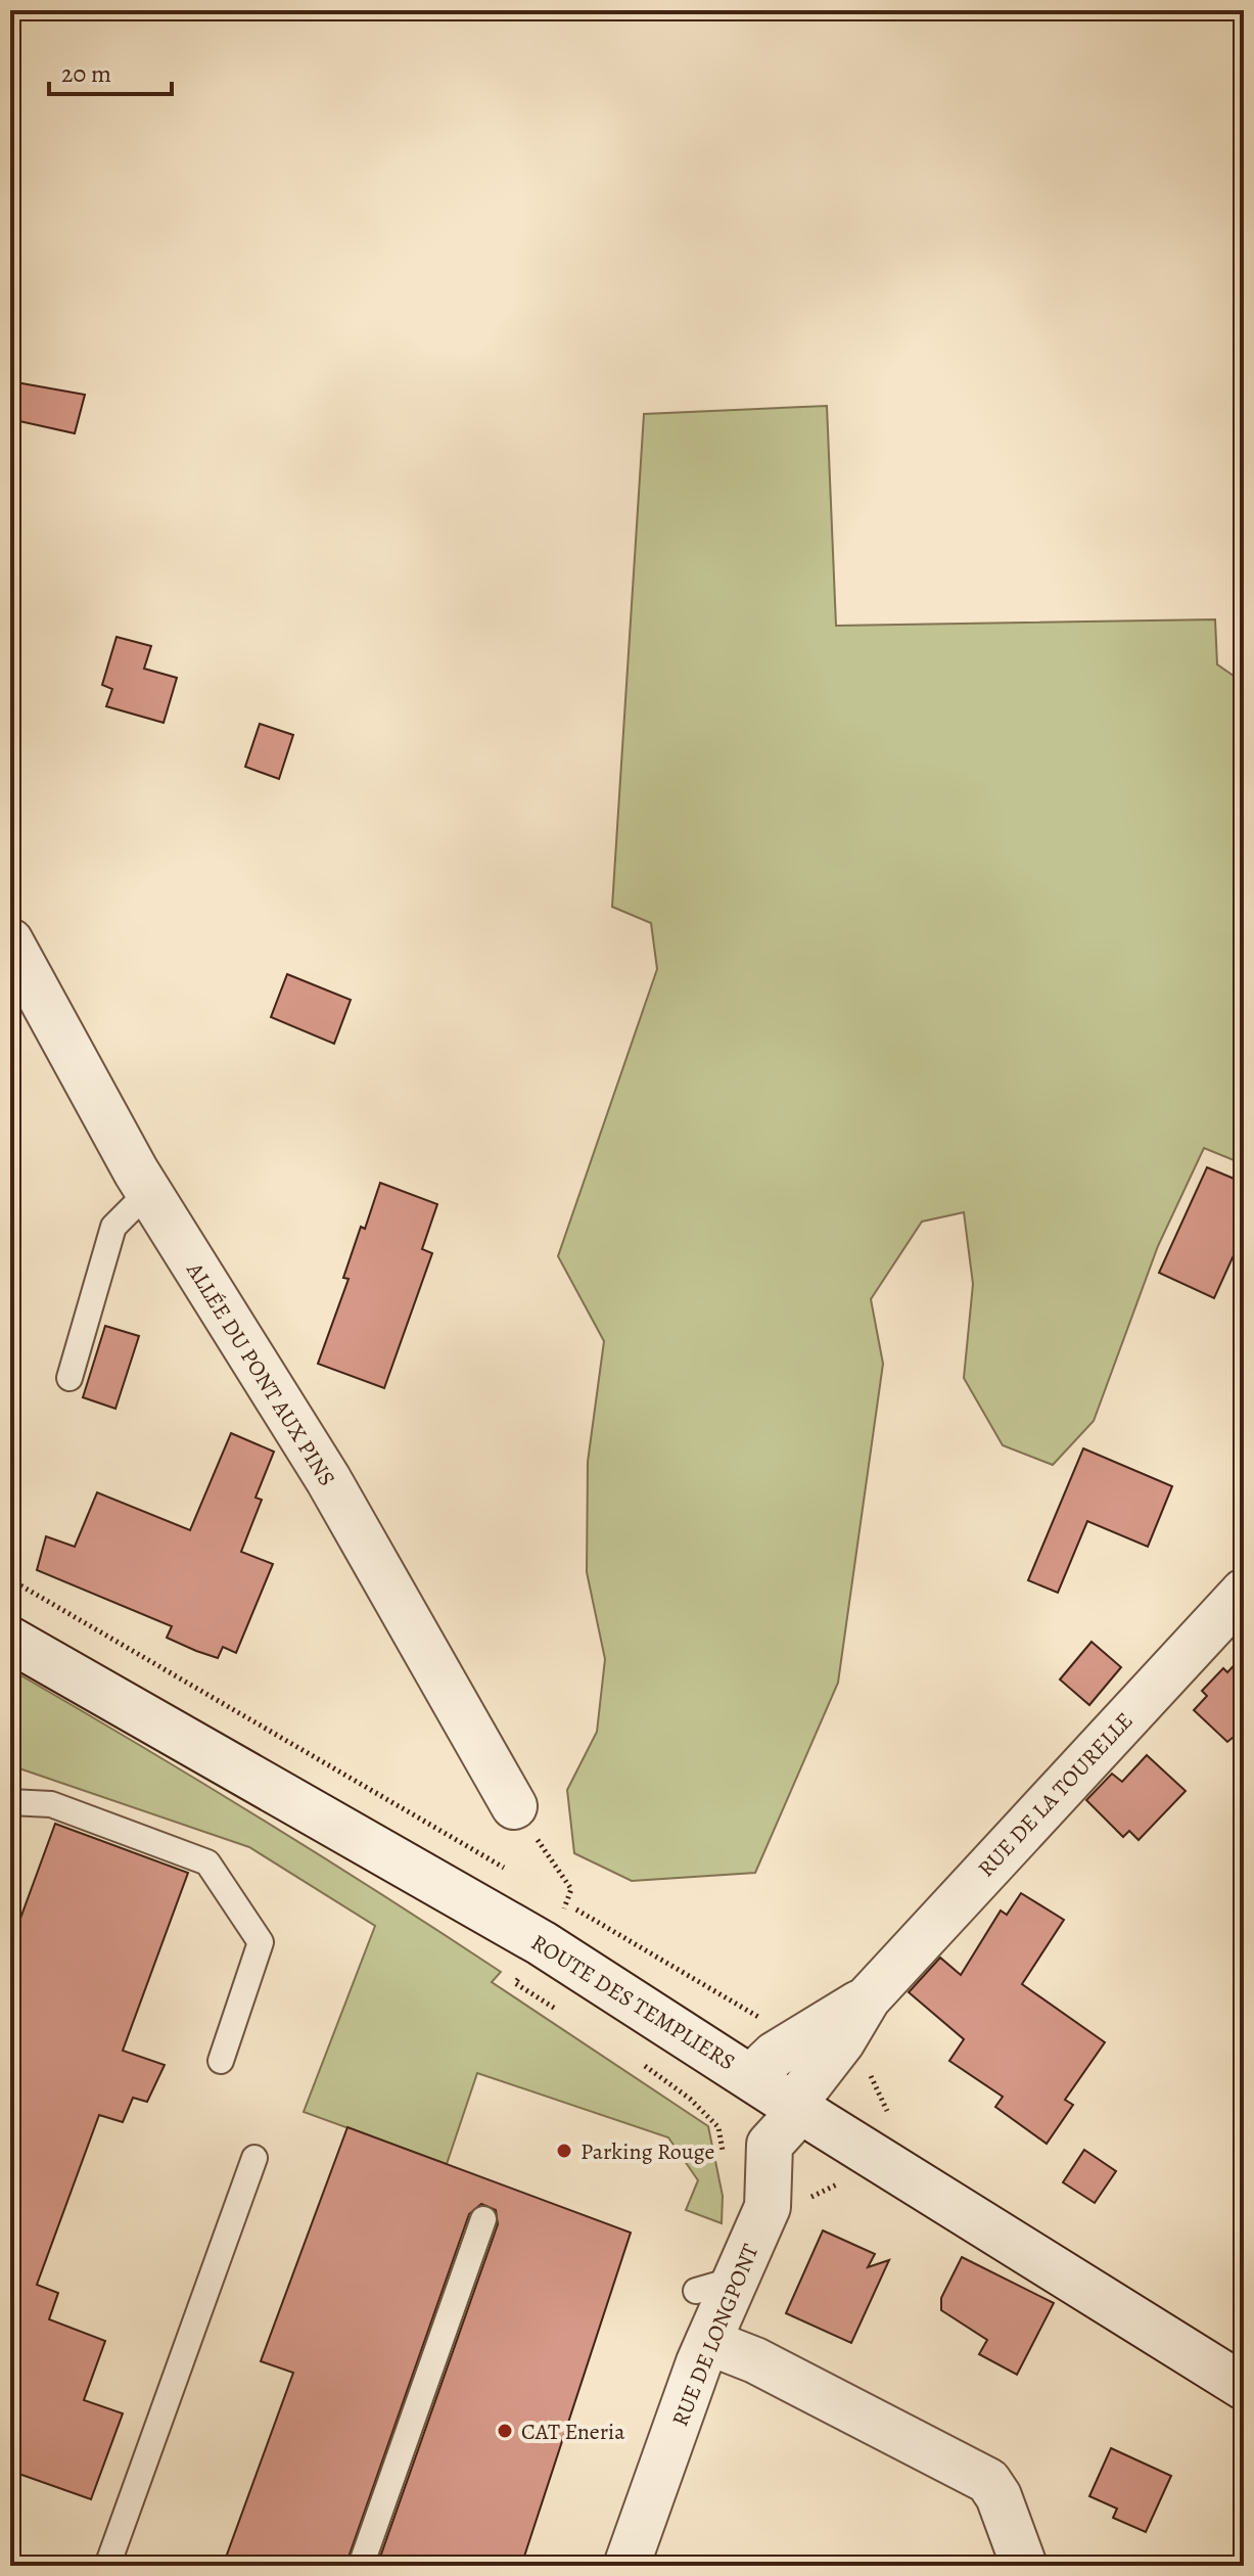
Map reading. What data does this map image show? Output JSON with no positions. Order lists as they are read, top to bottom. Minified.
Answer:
{"streets":{"street":["ALLÉE DU PONT AUX PINS","RUE DE LA TOURELLE","ROUTE DES TEMPLIERS","RUE DE LONGPONT"]},"crossings":[["RUE DE LA TOURELLE","ROUTE DES TEMPLIERS"],["RUE DE LA TOURELLE","RUE DE LONGPONT"],["ROUTE DES TEMPLIERS","RUE DE LONGPONT"]],"places":["Parking Rouge","CAT Eneria"],"scale_bar":"20 m"}
